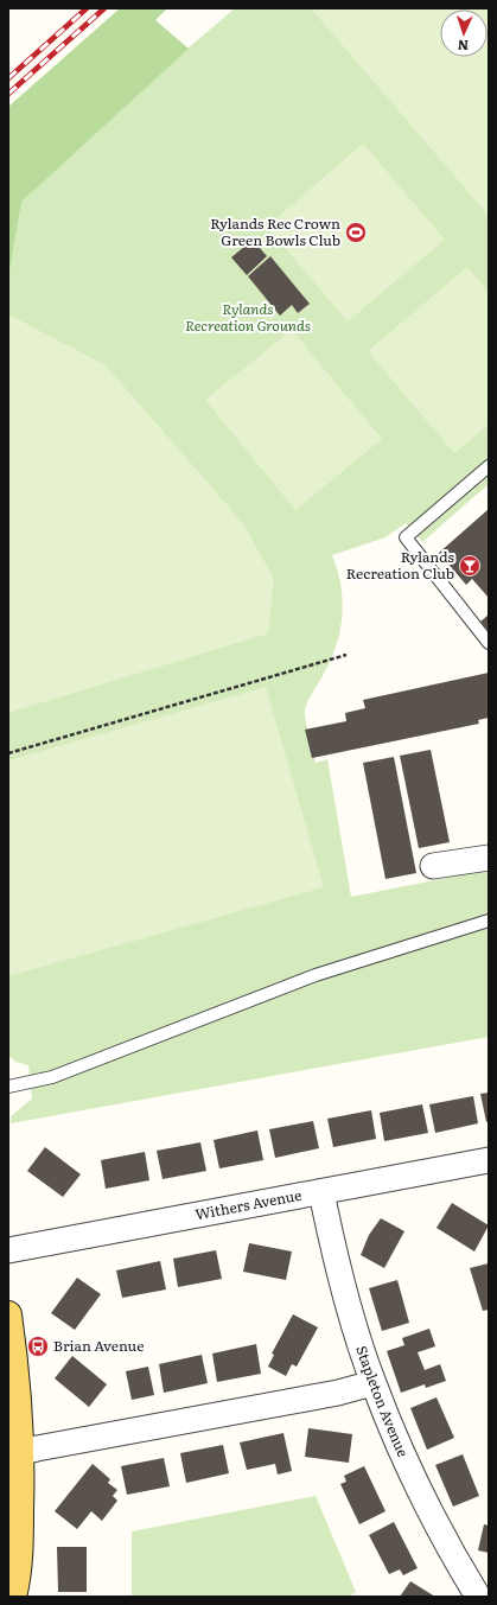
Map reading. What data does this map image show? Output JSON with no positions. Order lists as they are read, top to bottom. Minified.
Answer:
{"streets":{"street":["Withers Avenue","Stapleton Avenue"]},"crossings":[["Withers Avenue","Stapleton Avenue"]],"parks":["Rylands Recreation Grounds"],"places":{"sports":["Rylands Rec Crown Green Bowls Club"],"bar":["Rylands Recreation Club"],"bus stop":["Brian Avenue"]},"north":"bottom"}
